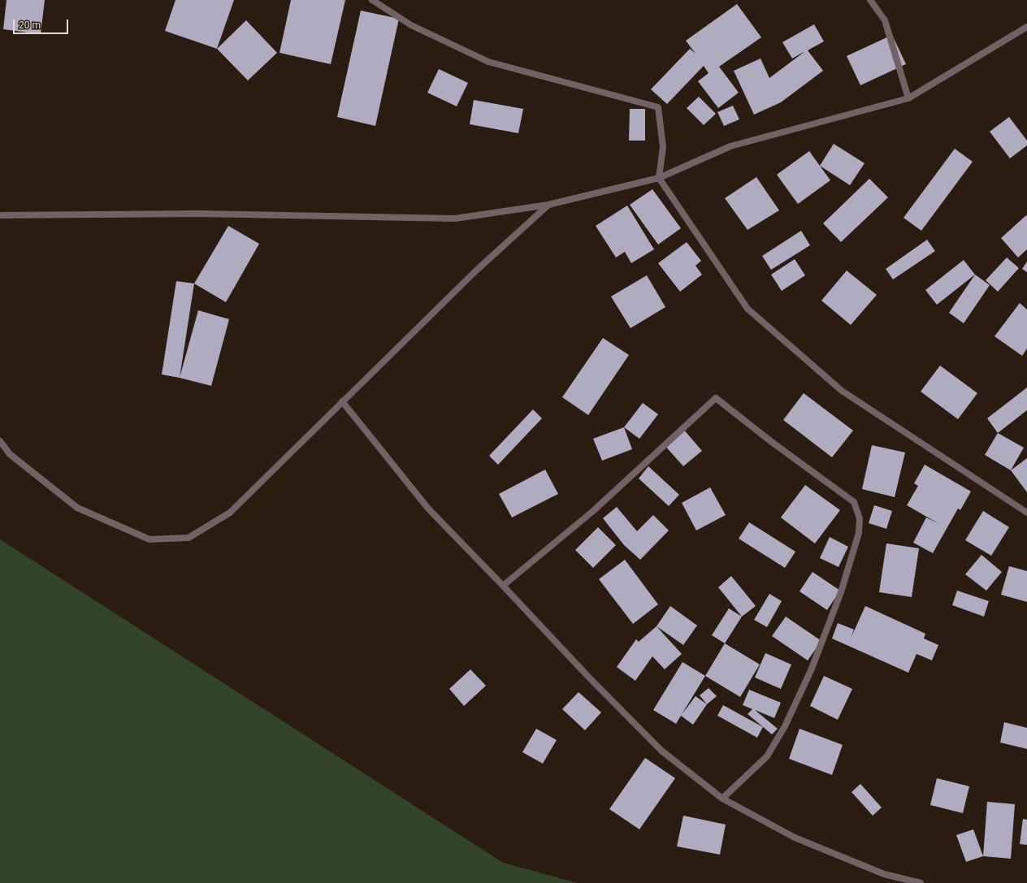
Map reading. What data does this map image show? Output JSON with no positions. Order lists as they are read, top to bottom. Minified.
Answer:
{"scale_bar":"20 m"}
